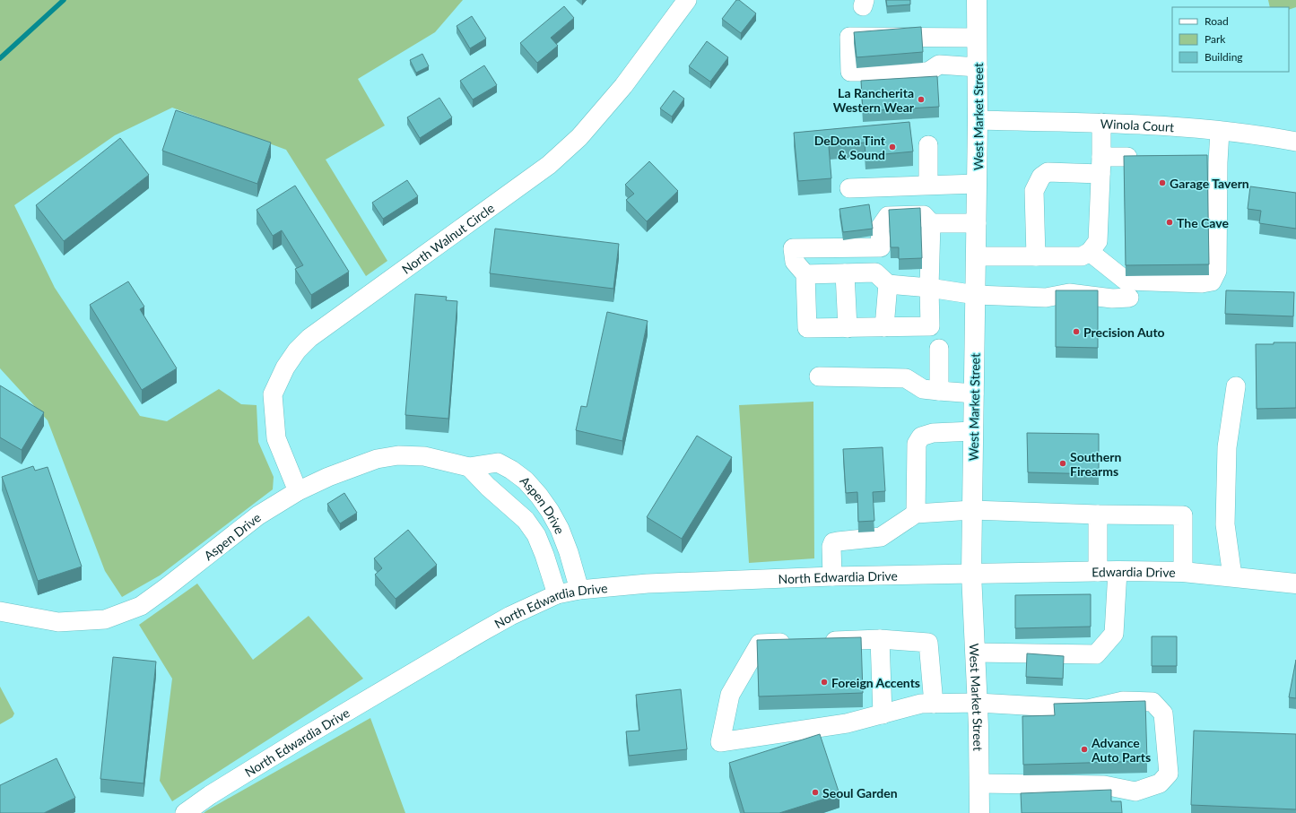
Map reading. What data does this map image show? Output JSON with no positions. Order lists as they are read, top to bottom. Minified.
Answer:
{"streets":{"main road":["West Market Street","Edwardia Drive"],"street":["Winola Court","North Walnut Circle","Aspen Drive","North Edwardia Drive"]},"crossings":[["West Market Street","Winola Court"],["West Market Street","Edwardia Drive"],["West Market Street","North Edwardia Drive"],["North Walnut Circle","Aspen Drive"],["Aspen Drive","North Edwardia Drive"],["Edwardia Drive","North Edwardia Drive"]],"places":["La Rancherita Western Wear","DeDona Tint & Sound","Garage Tavern","The Cave","Precision Auto","Southern Firearms","Foreign Accents","Advance Auto Parts","Seoul Garden"],"legend":["Road","Park","Building"]}
